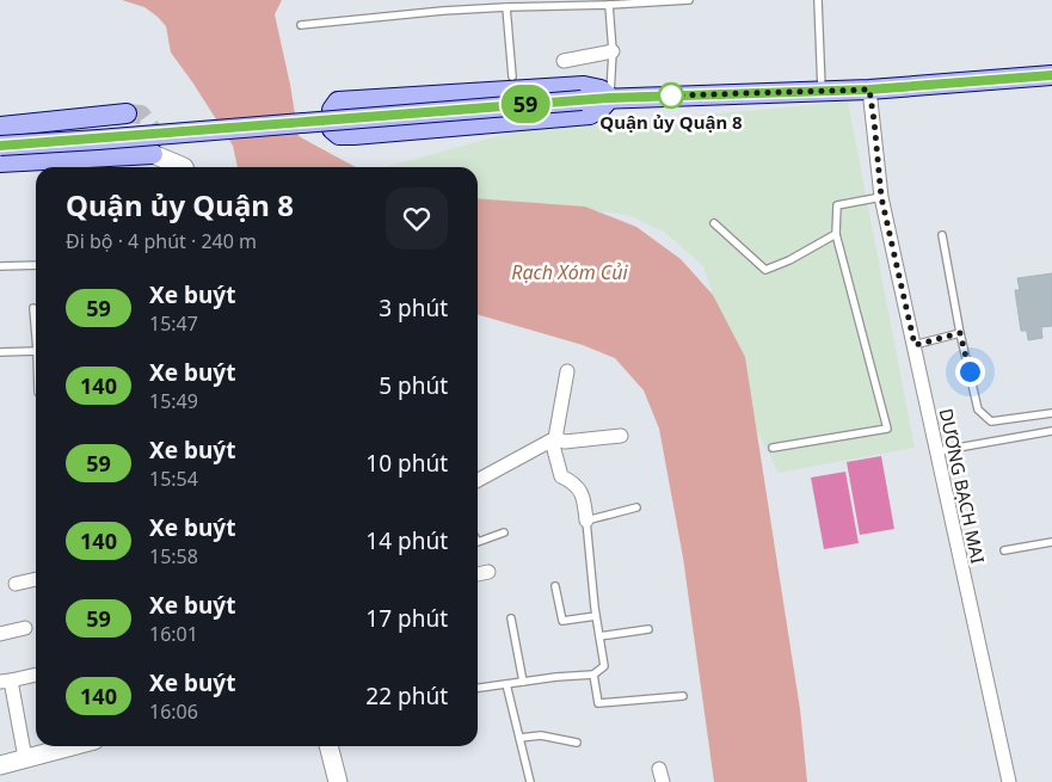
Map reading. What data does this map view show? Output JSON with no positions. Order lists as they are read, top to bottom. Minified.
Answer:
{"streets":{"street":["DƯƠNG BẠCH MAI"]},"water":["Rạch Xóm Củi"],"places":["Quận ủy Quận 8"],"lines":["bus line 59"],"page":{"on_map":"59","heading":["Quận ủy Quận 8","Đi bộ · 4 phút · 240 m"],"list":[{"mark":"59","name":"Xe buýt","note":"15:47","value":"3 phút"},{"mark":"140","name":"Xe buýt","note":"15:49","value":"5 phút"},{"mark":"59","name":"Xe buýt","note":"15:54","value":"10 phút"},{"mark":"140","name":"Xe buýt","note":"15:58","value":"14 phút"},{"mark":"59","name":"Xe buýt","note":"16:01","value":"17 phút"},{"mark":"140","name":"Xe buýt","note":"16:06","value":"22 phút"}]}}
